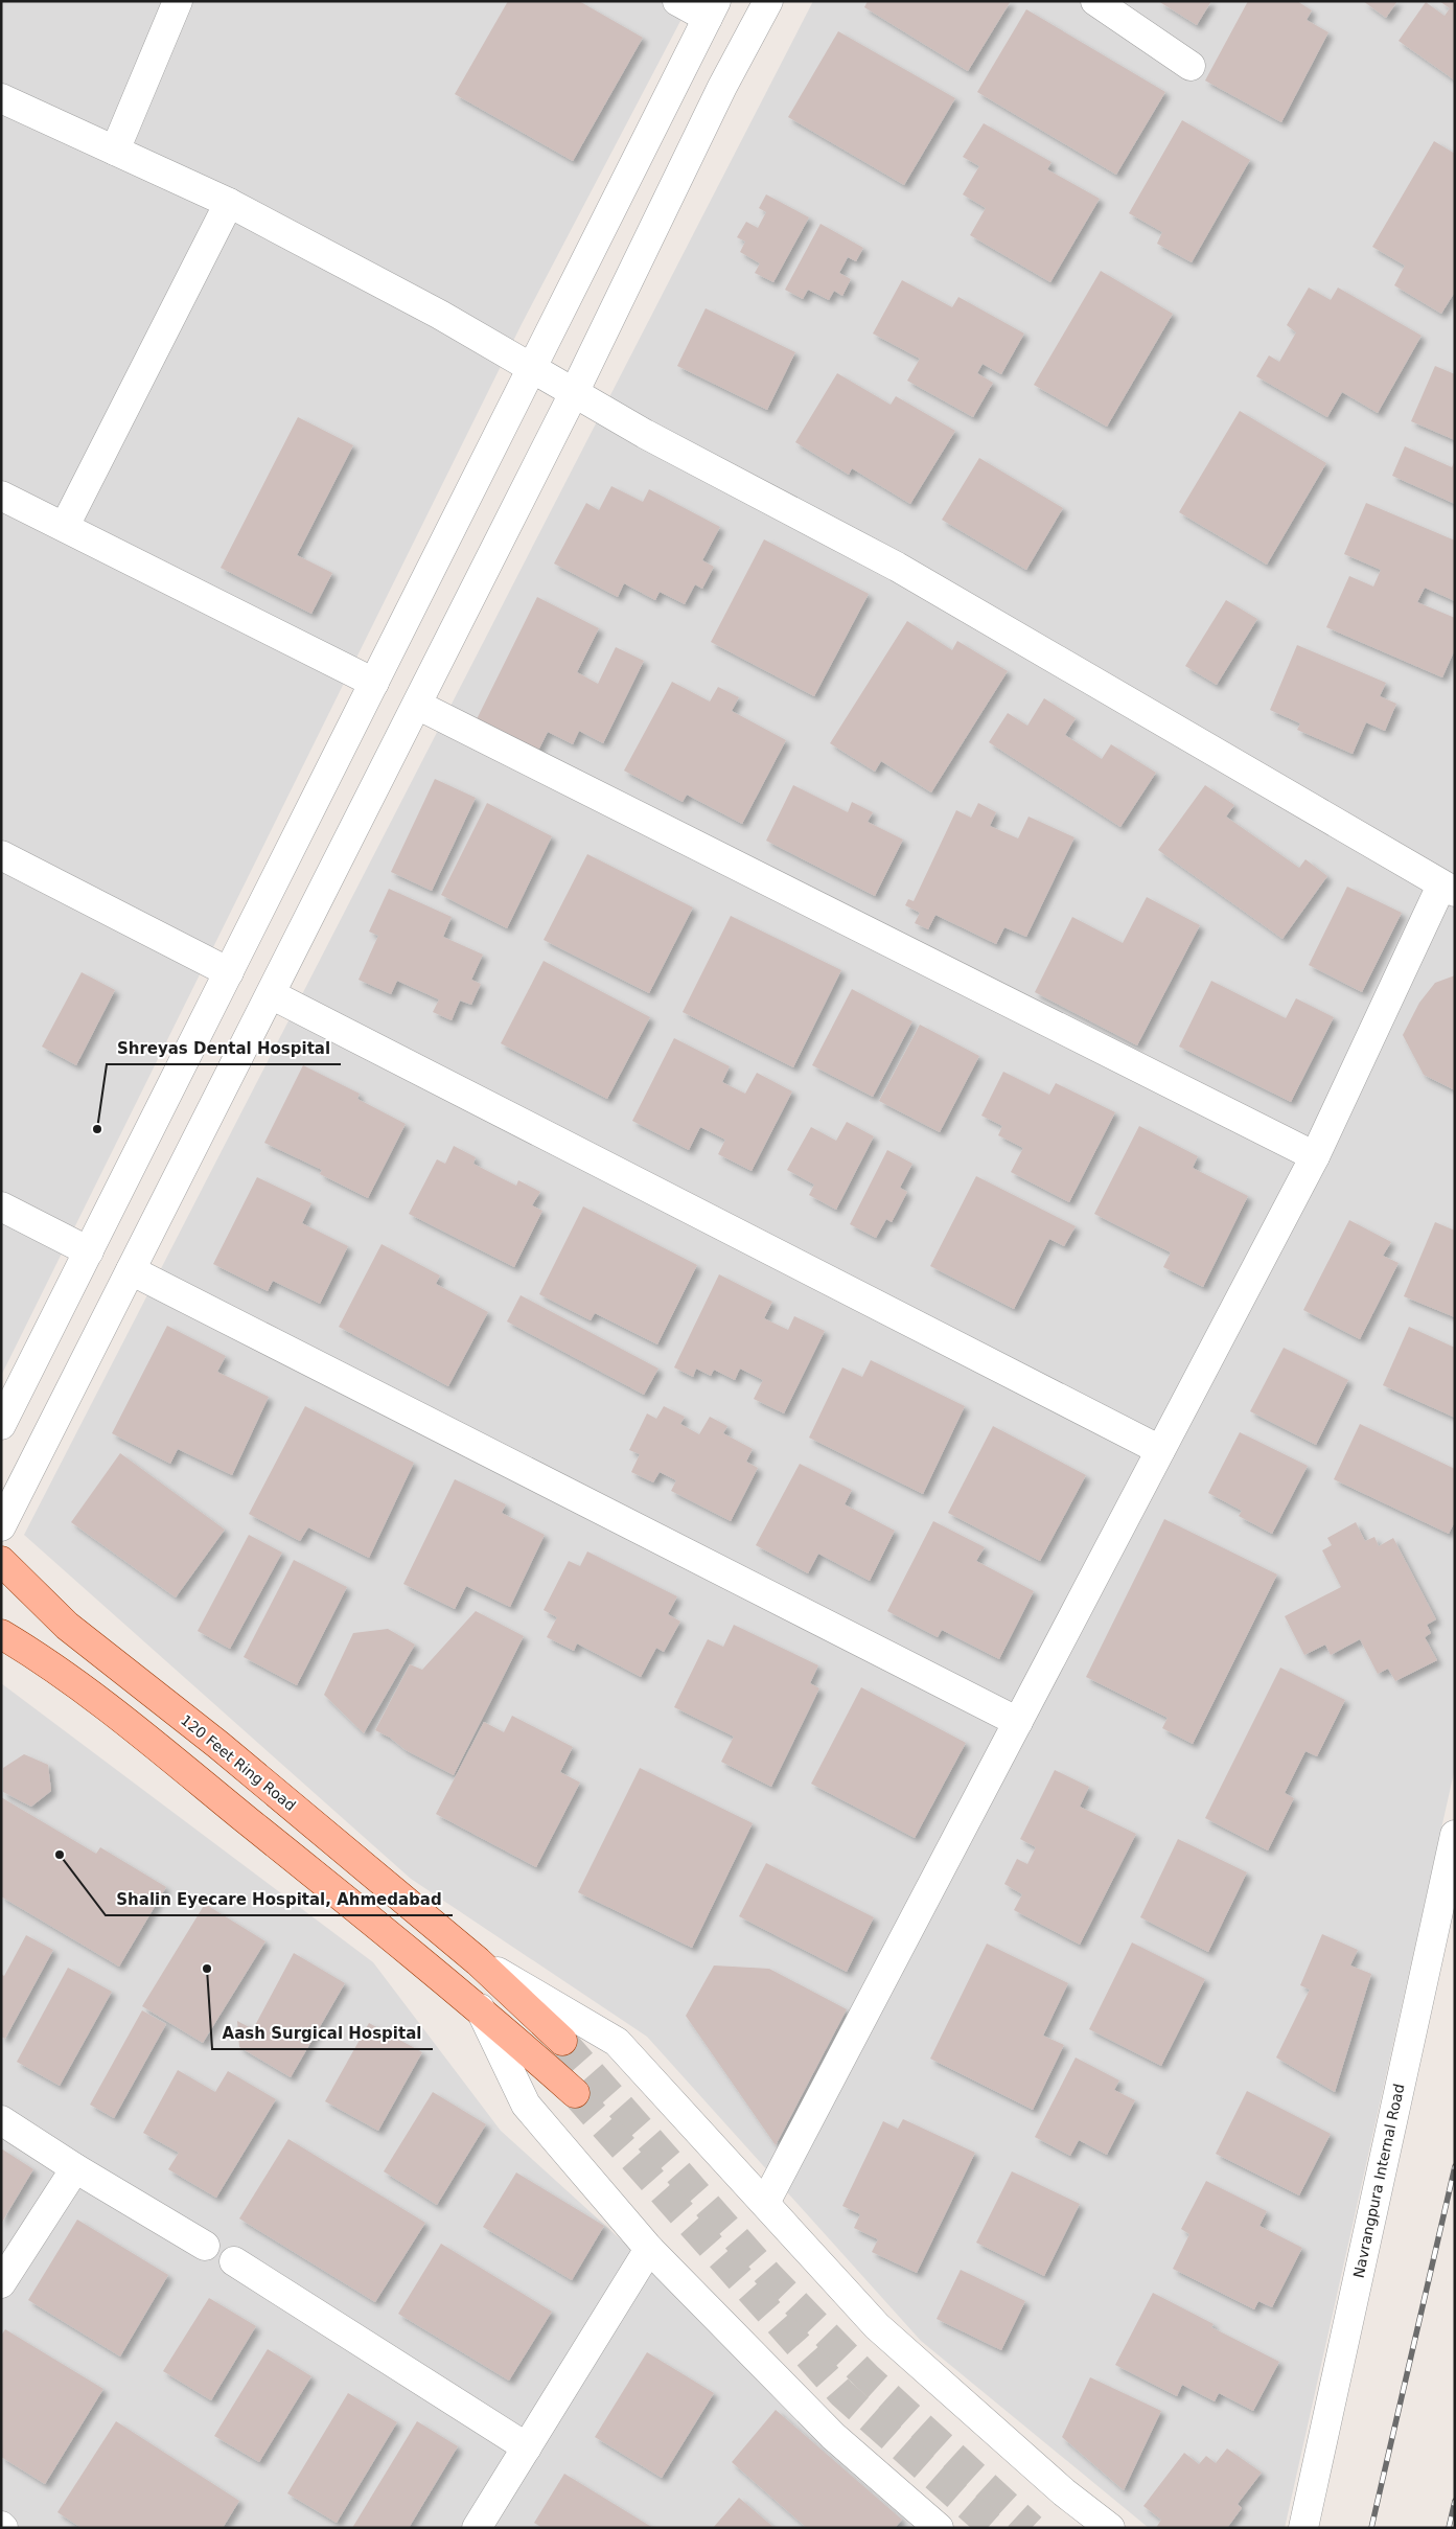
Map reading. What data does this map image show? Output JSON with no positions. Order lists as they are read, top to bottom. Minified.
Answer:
{"streets":{"main road":["120 Feet Ring Road"],"street":["Navrangpura Internal Road"]},"places":["Shreyas Dental Hospital","Shalin Eyecare Hospital, Ahmedabad","Aash Surgical Hospital"]}
